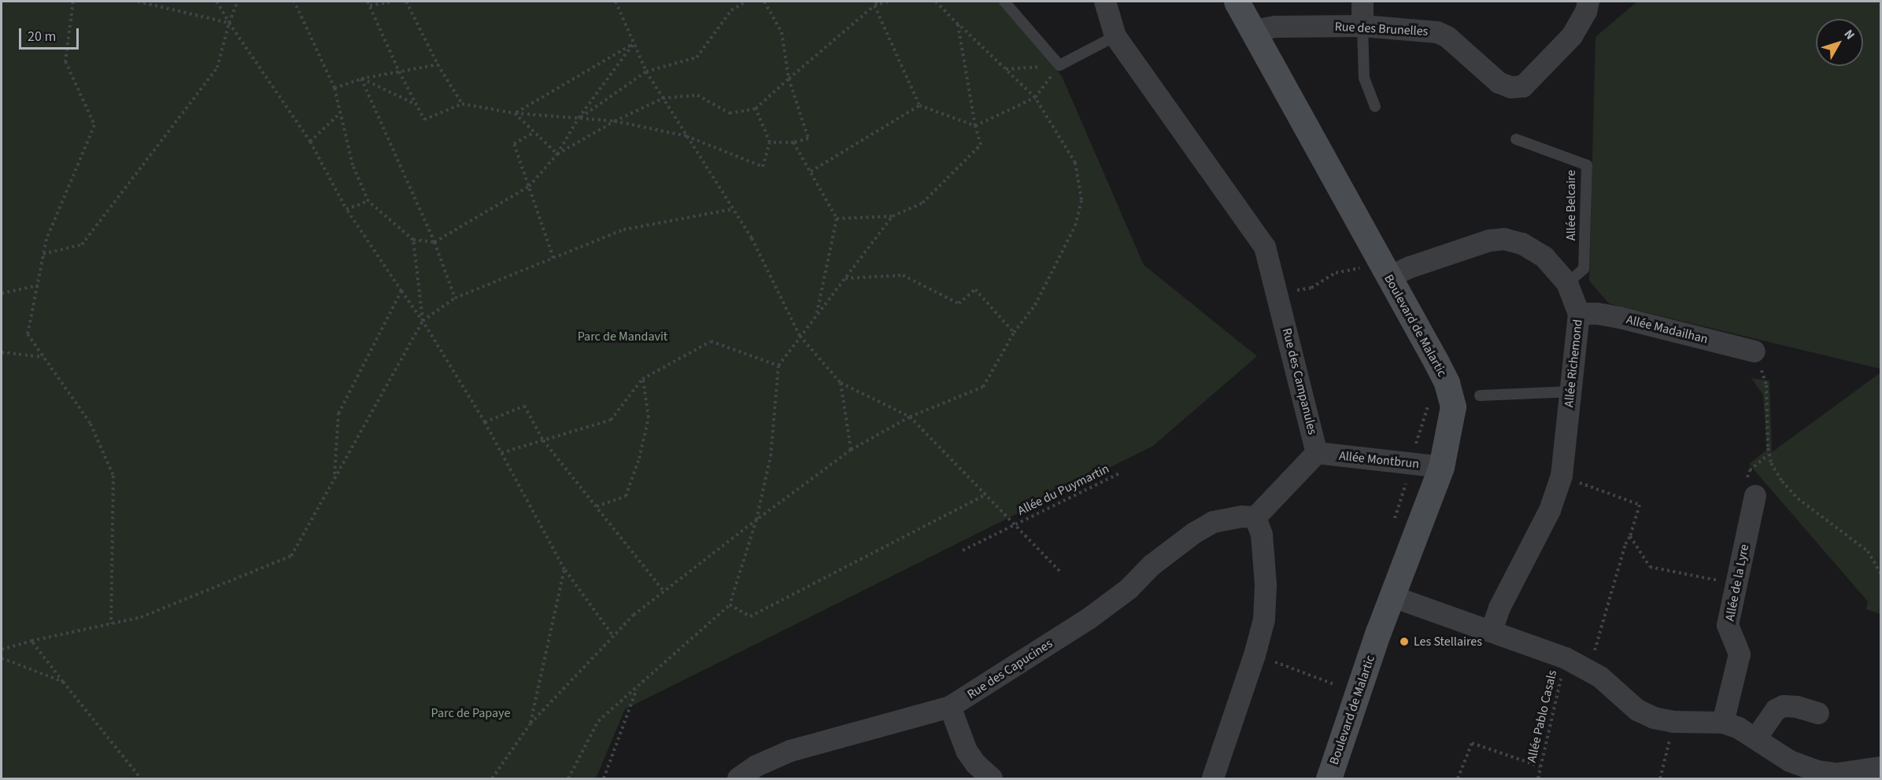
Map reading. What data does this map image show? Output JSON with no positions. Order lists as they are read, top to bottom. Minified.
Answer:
{"streets":{"street":["Rue des Brunelles","Boulevard de Malartic","Allée Madailhan","Allée Richemond","Rue des Campanules","Allée Montbrun","Allée de la Lyre","Rue des Capucines"],"lane":["Allée Belcaire"],"path":["Allée du Puymartin","Allée Pablo Casals"]},"crossings":[["Rue des Brunelles","Boulevard de Malartic"],["Allée Belcaire","Allée Richemond"],["Boulevard de Malartic","Allée Richemond"],["Boulevard de Malartic","Allée Montbrun"],["Allée Madailhan","Allée Richemond"],["Rue des Campanules","Allée Montbrun"],["Rue des Campanules","Rue des Capucines"]],"parks":["Parc de Mandavit","Parc de Papaye"],"places":["Les Stellaires"],"scale_bar":"20 m","north":"top right"}
